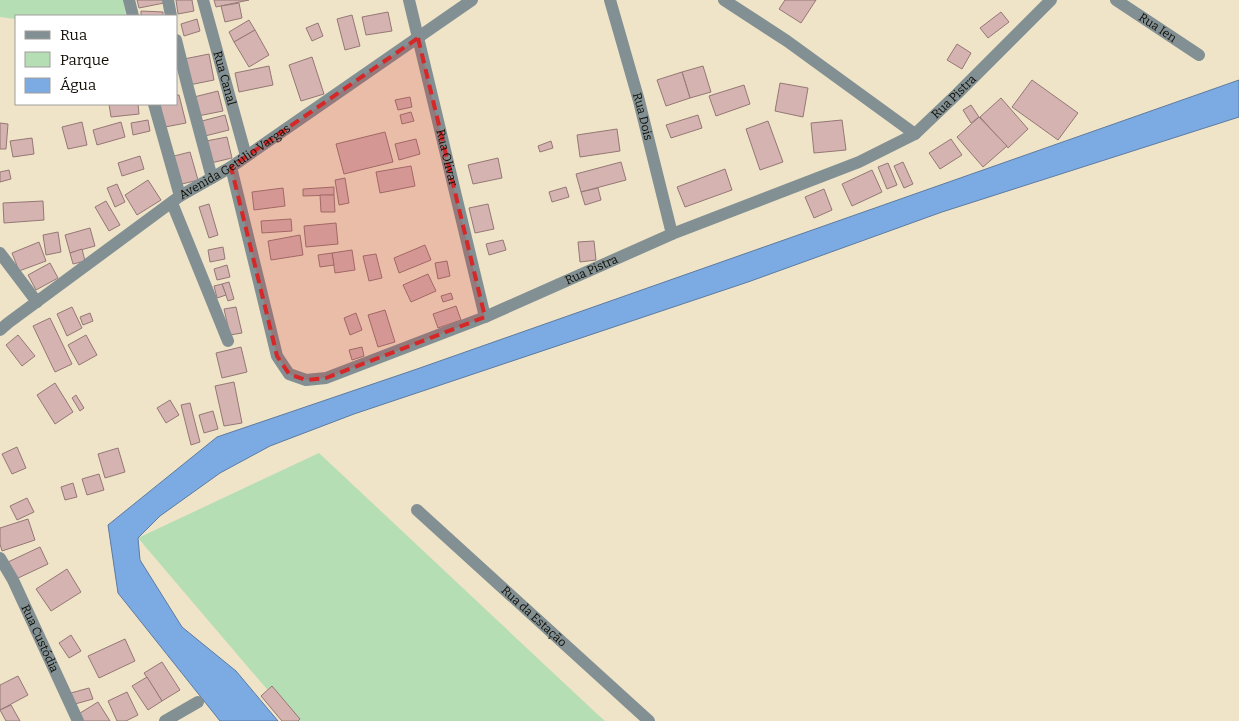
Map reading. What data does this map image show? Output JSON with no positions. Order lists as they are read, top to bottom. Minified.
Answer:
{"streets":{"street":["Rua Ien","Rua Canal","Rua Pistra","Rua Dois","Rua Olivar","Avenida Getúlio Vargas","Rua da Estação","Rua Custódia"]},"crossings":[["Rua Canal","Avenida Getúlio Vargas"],["Rua Pistra","Rua Dois"],["Rua Pistra","Rua Olivar"],["Rua Pistra","Avenida Getúlio Vargas"],["Rua Olivar","Avenida Getúlio Vargas"]],"legend":["Rua","Parque","Água"]}
